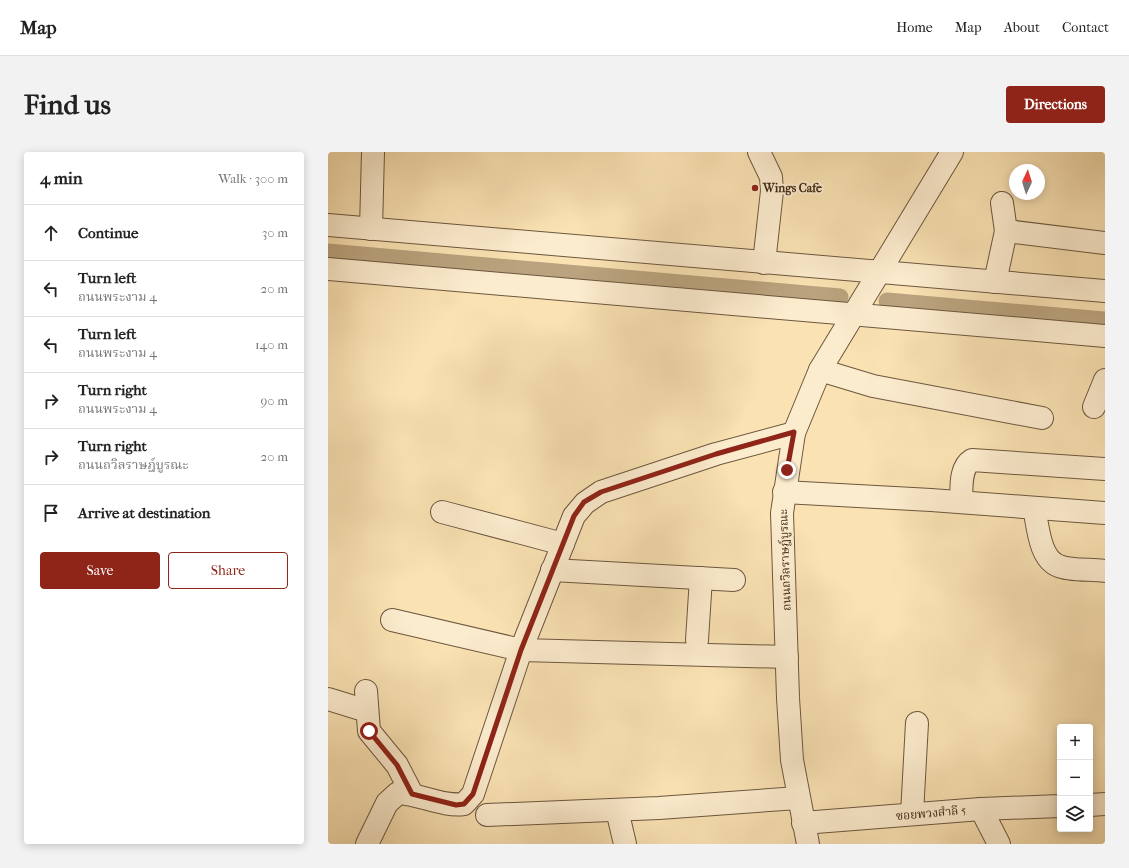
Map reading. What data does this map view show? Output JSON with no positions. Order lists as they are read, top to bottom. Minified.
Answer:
{"streets":{"street":["ถนนถวิลราษฎ์บูรณะ","ซอยพวงสำลี 5"]},"crossings":[["ถนนถวิลราษฎ์บูรณะ","ซอยพวงสำลี 5"]],"places":["Wings Cafe"],"north":"top","page":{"header":"Map","nav":["Home","Map","About","Contact"],"buttons":["Directions",["Save","Share"]],"title":"Find us","heading":["4 min","Walk · 300 m"],"list":[["Continue","30 m"],["Turn left","ถนนพระงาม 4","20 m"],["Turn left","ถนนพระงาม 4","140 m"],["Turn right","ถนนพระงาม 4","90 m"],["Turn right","ถนนถวิลราษฎ์บูรณะ","20 m"],"Arrive at destination"],"map_buttons":["+","−"]}}
